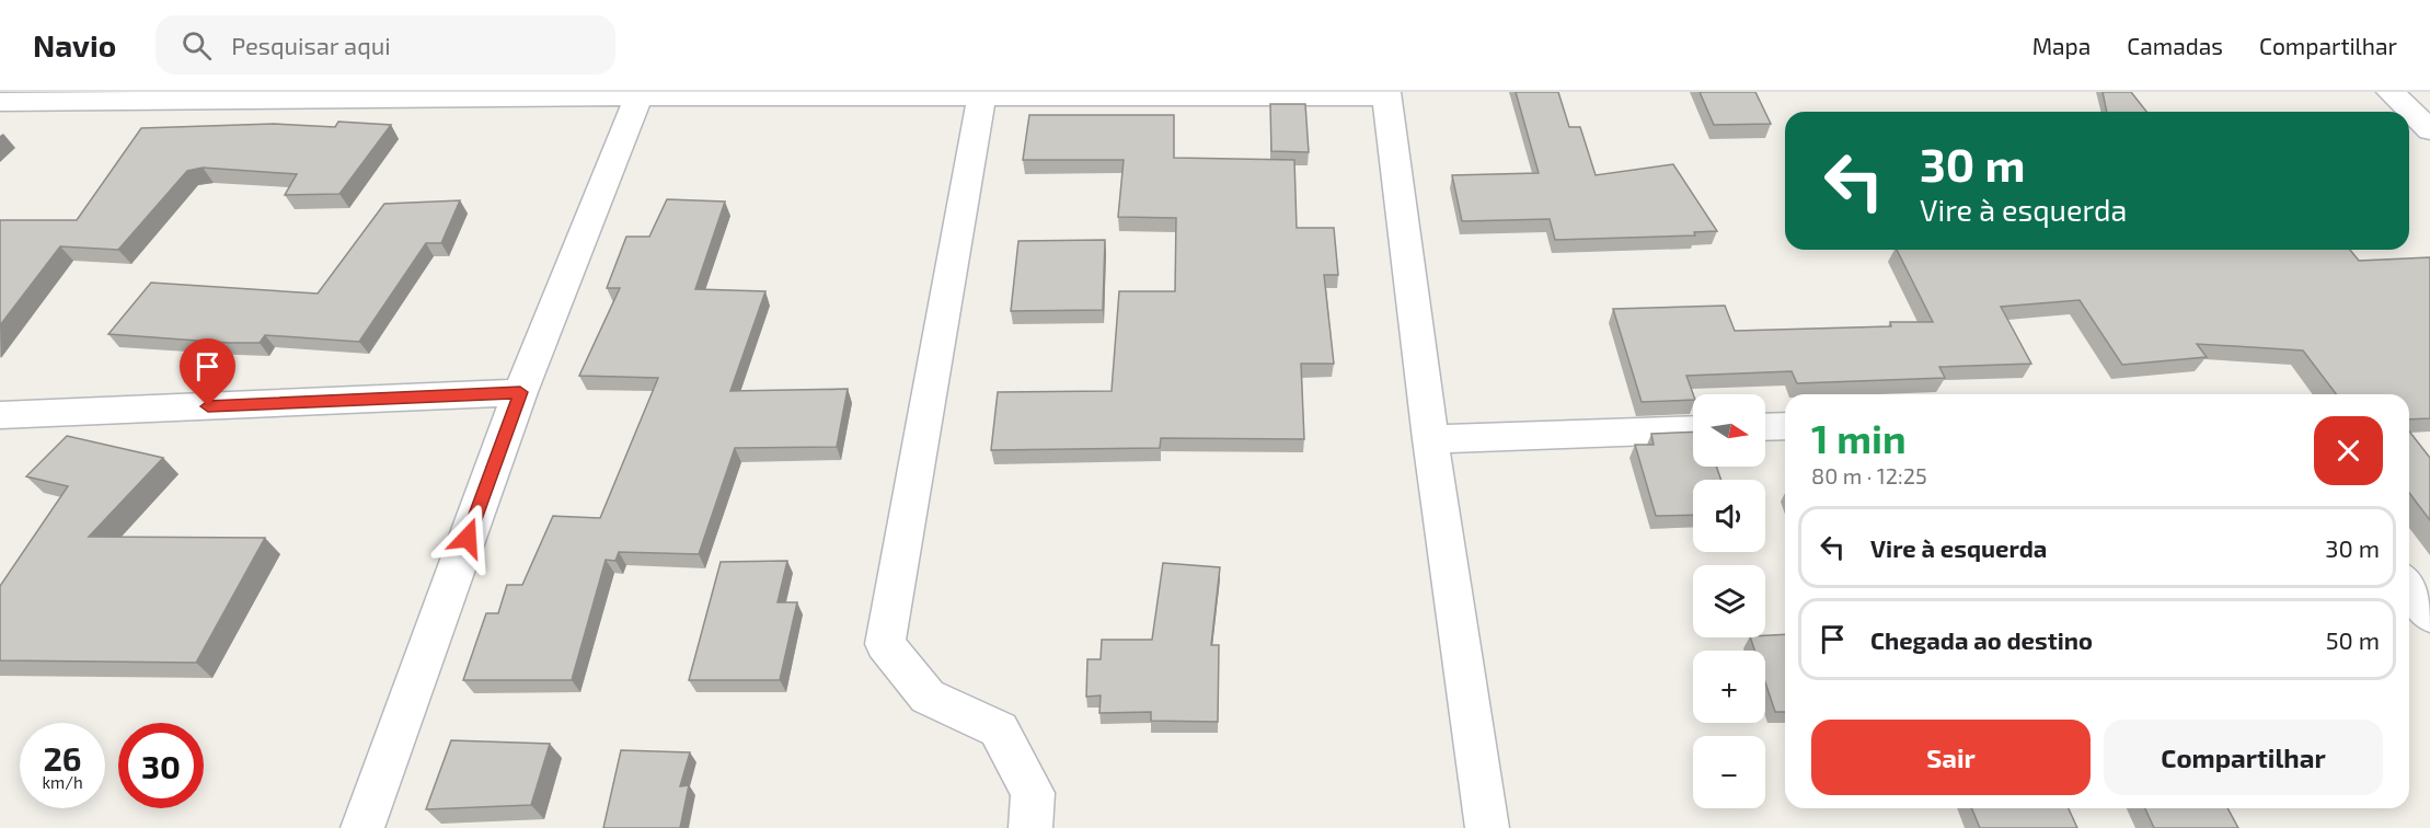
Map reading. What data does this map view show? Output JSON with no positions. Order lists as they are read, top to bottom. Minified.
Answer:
{"north":"right","page":{"header":"Navio","search":"Pesquisar aqui","nav":["Mapa","Camadas","Compartilhar"],"turn":["30 m","Vire à esquerda"],"map_buttons":["+","−"],"heading":["1 min","80 m · 12:25"],"list":[{"name":"Vire à esquerda","value":"30 m"},{"name":"Chegada ao destino","value":"50 m"}],"buttons":["Sair","Compartilhar"],"speed":"26 km/h","limit":"30"}}
